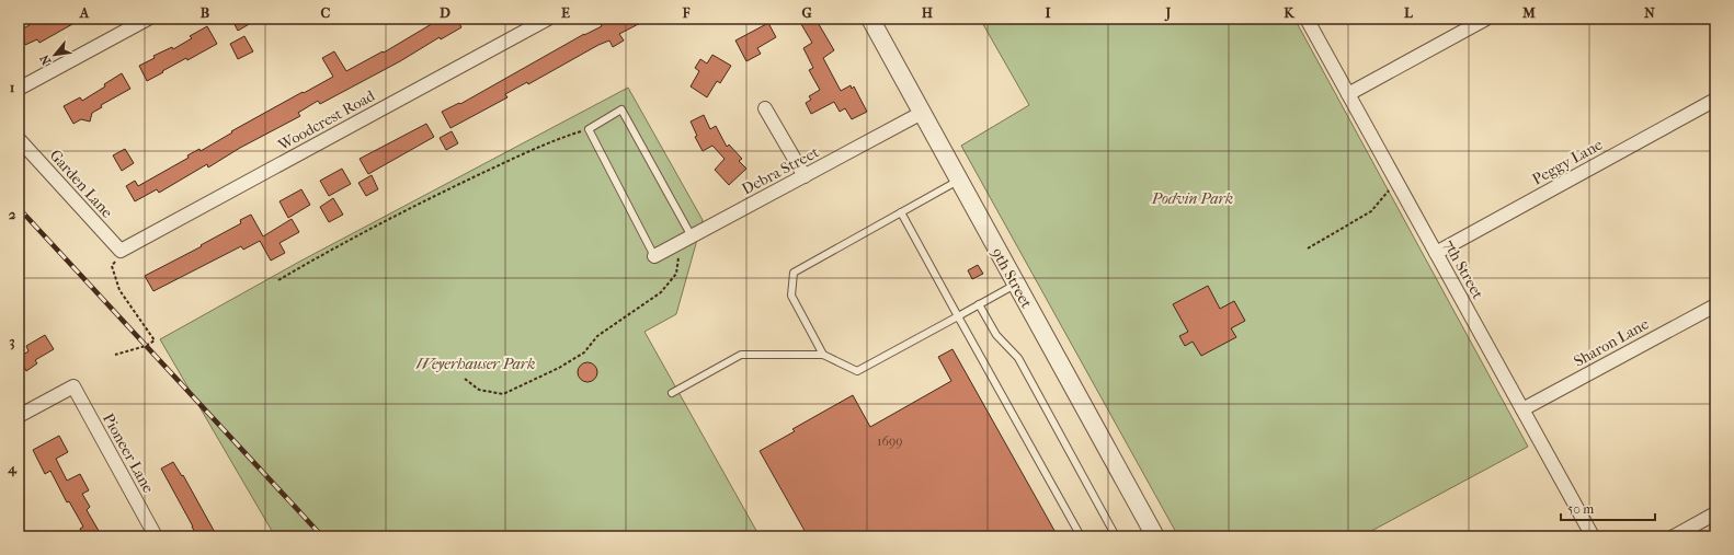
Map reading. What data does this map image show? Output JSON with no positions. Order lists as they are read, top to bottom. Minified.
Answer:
{"streets":{"street":["Woodcrest Road","Peggy Lane","Debra Street","Garden Lane","7th Street","9th Street","Sharon Lane","Pioneer Lane"]},"crossings":[["Woodcrest Road","Garden Lane"],["Peggy Lane","7th Street"],["Debra Street","9th Street"],["7th Street","Sharon Lane"]],"parks":["Podvin Park","Weyerhauser Park"],"house_numbers":["1699"],"scale_bar":"50 m","north":"bottom left","grid":{"columns":["A","B","C","D","E","F","G","H","I","J","K","L","M","N"],"rows":["1","2","3","4"]}}
